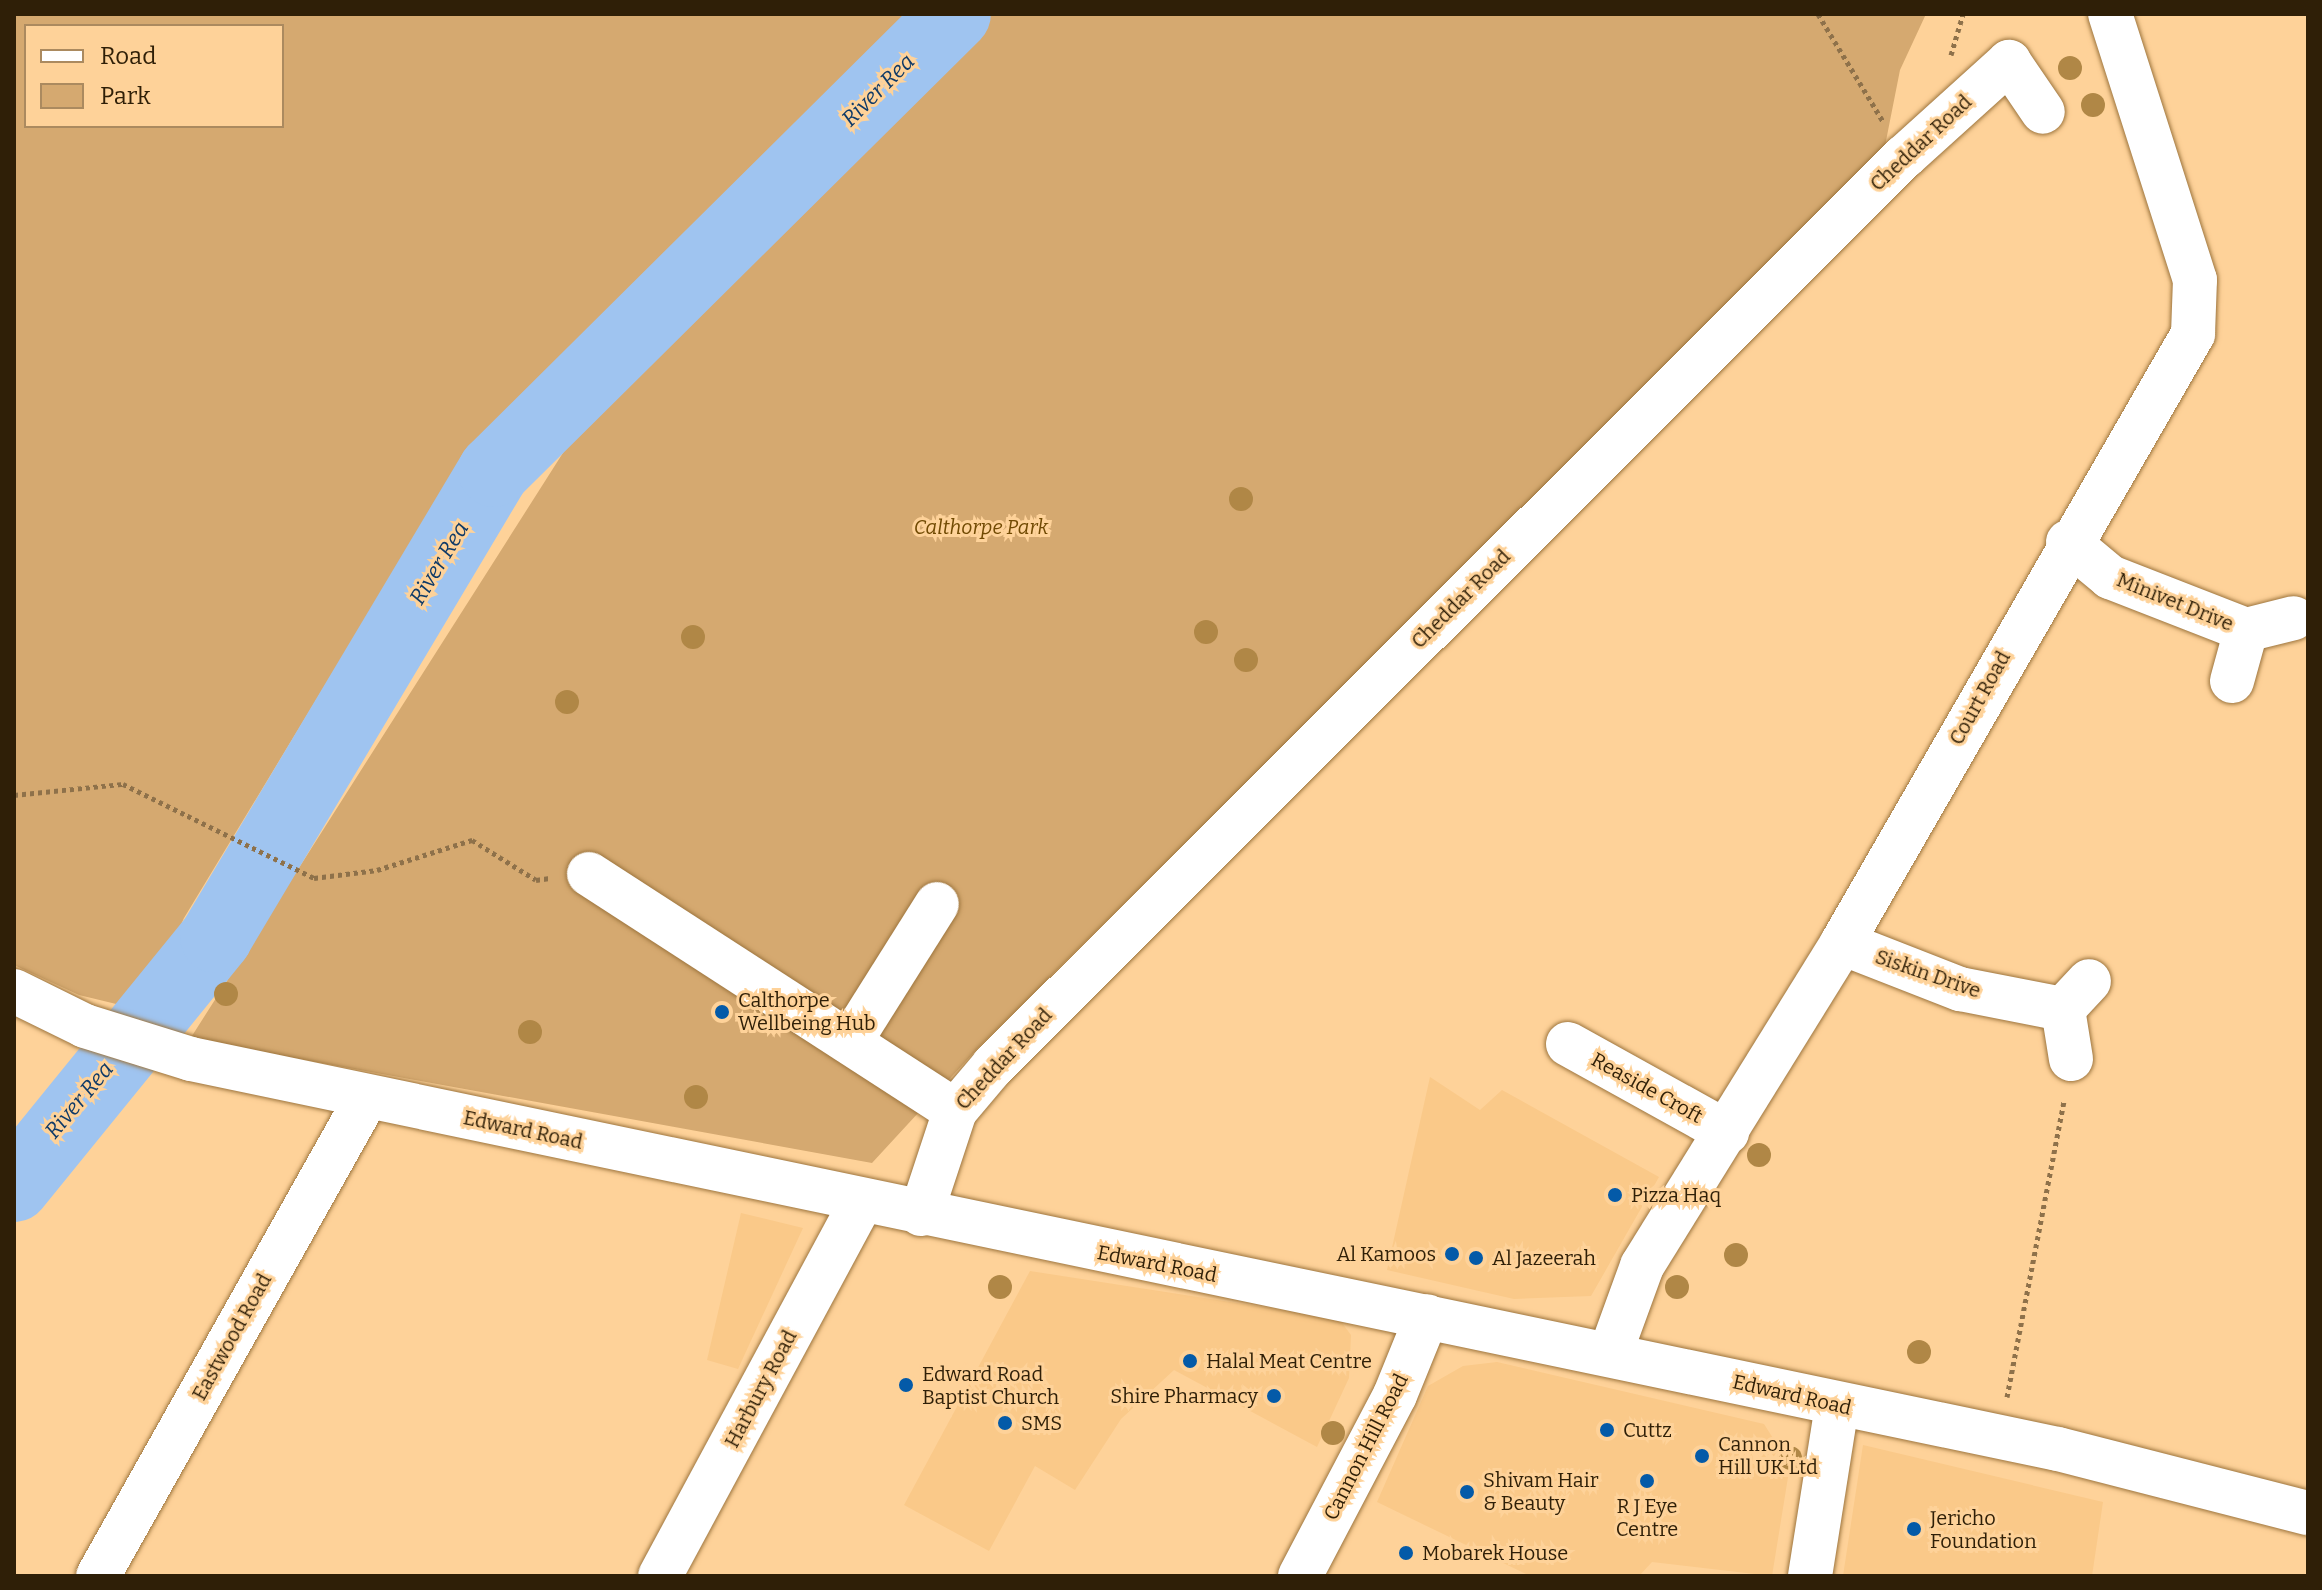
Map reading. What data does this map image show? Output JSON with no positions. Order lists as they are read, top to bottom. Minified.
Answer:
{"streets":{"street":["Cheddar Road","Minivet Drive","Court Road","Siskin Drive","Reaside Croft","Edward Road","Eastwood Road","Harbury Road","Cannon Hill Road"]},"crossings":[["Cheddar Road","Edward Road"],["Minivet Drive","Court Road"],["Court Road","Siskin Drive"],["Court Road","Reaside Croft"],["Court Road","Edward Road"],["Edward Road","Eastwood Road"],["Edward Road","Harbury Road"],["Edward Road","Cannon Hill Road"]],"water":["River Rea"],"parks":["Calthorpe Park"],"places":["Calthorpe Wellbeing Hub","Pizza Haq","Al Kamoos","Al Jazeerah","Halal Meat Centre","Edward Road Baptist Church","Shire Pharmacy","SMS","Cuttz","Cannon Hill UK Ltd","R J Eye Centre","Shivam Hair & Beauty","Jericho Foundation","Mobarek House"],"legend":["Road","Park"]}
